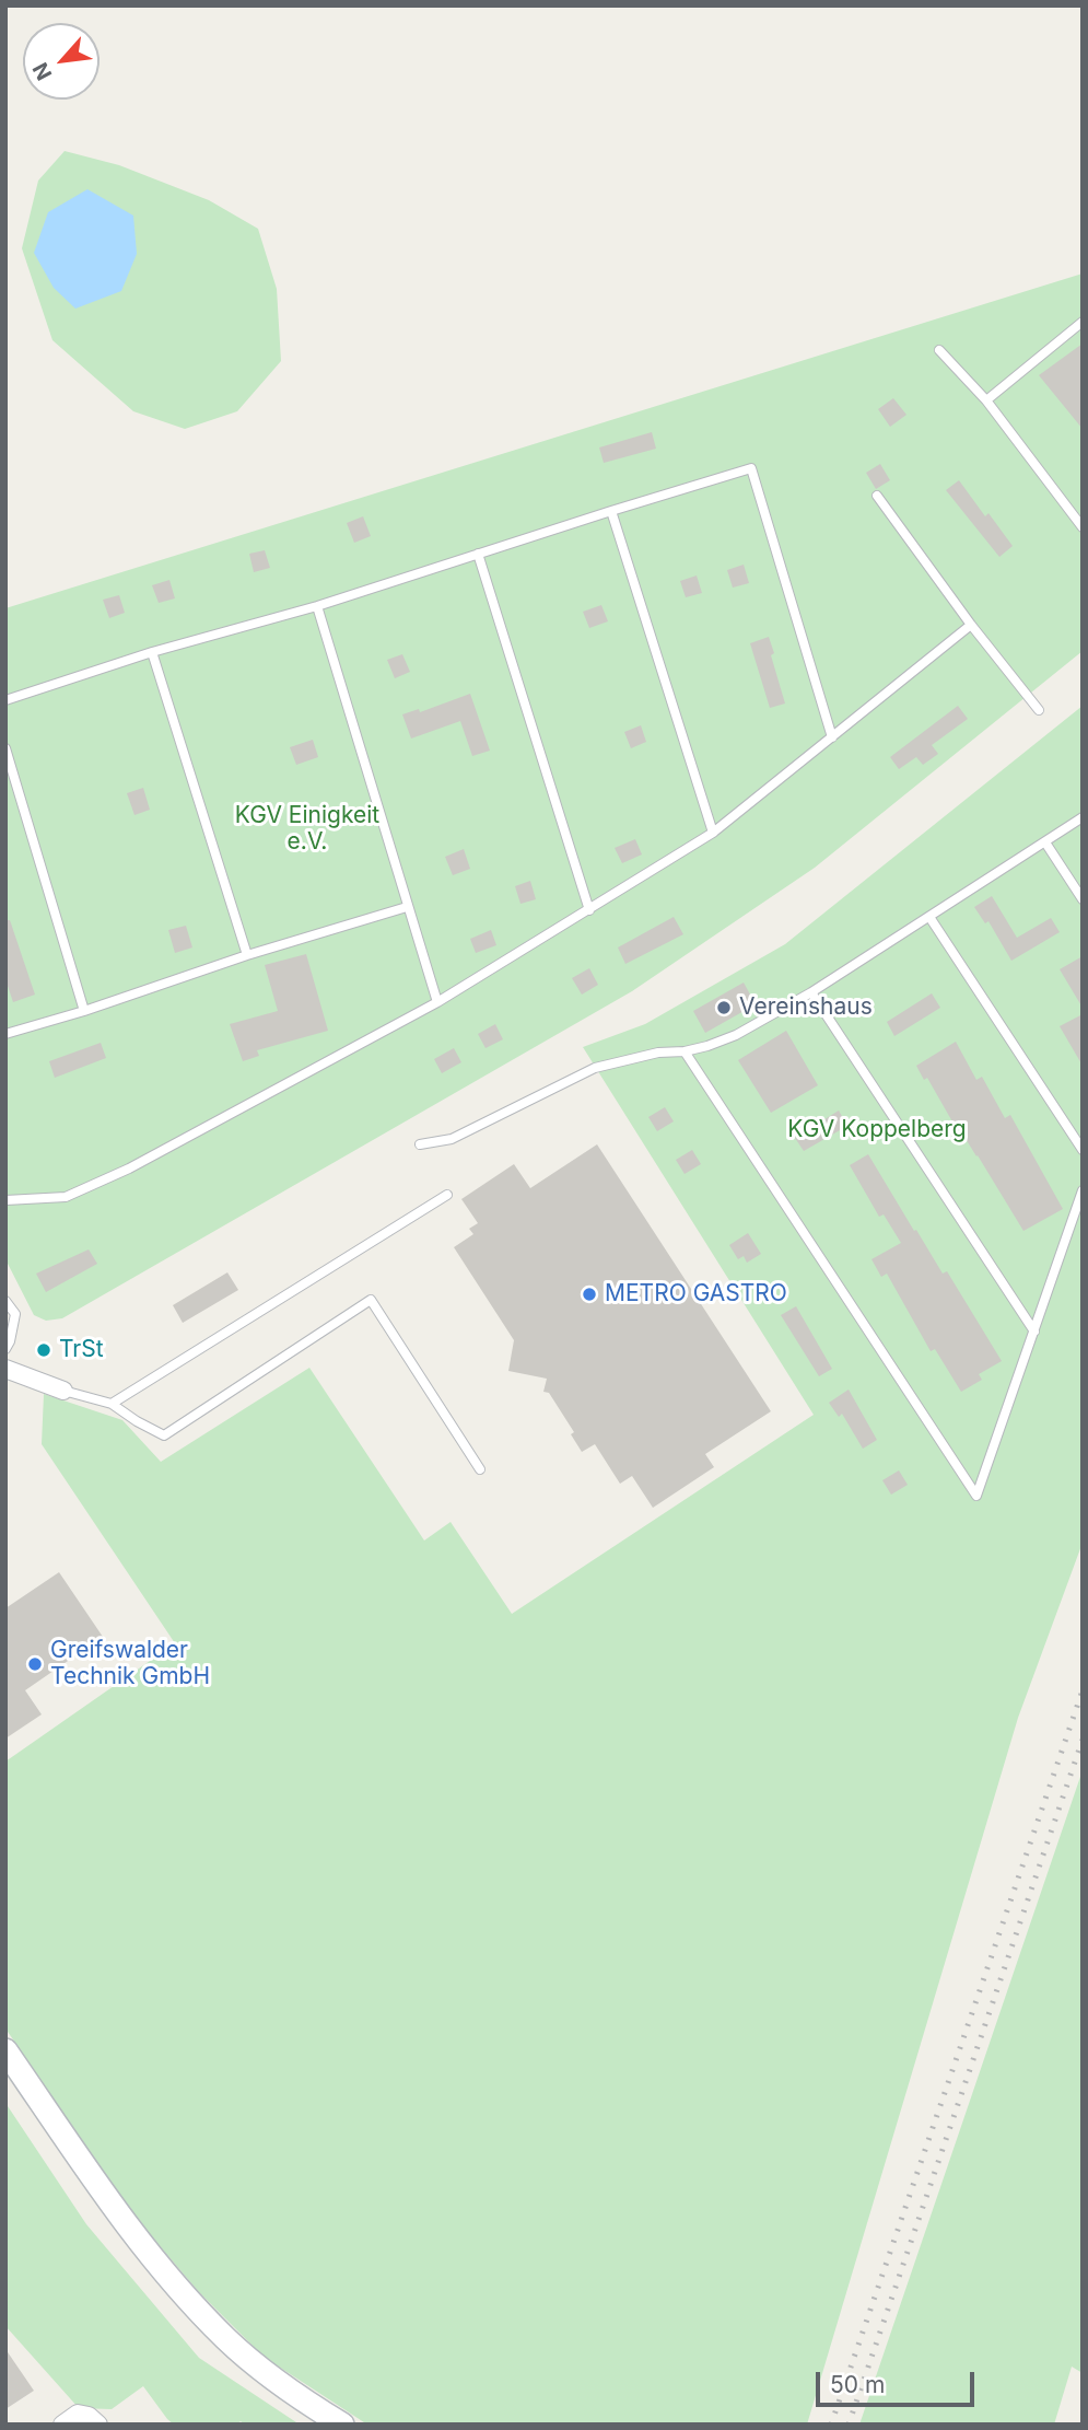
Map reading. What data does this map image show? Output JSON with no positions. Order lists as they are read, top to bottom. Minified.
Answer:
{"parks":["KGV Einigkeit e.V.","KGV Koppelberg"],"places":["Vereinshaus","METRO GASTRO","TrSt","Greifswalder Technik GmbH"],"scale_bar":"50 m","north":"bottom left"}
